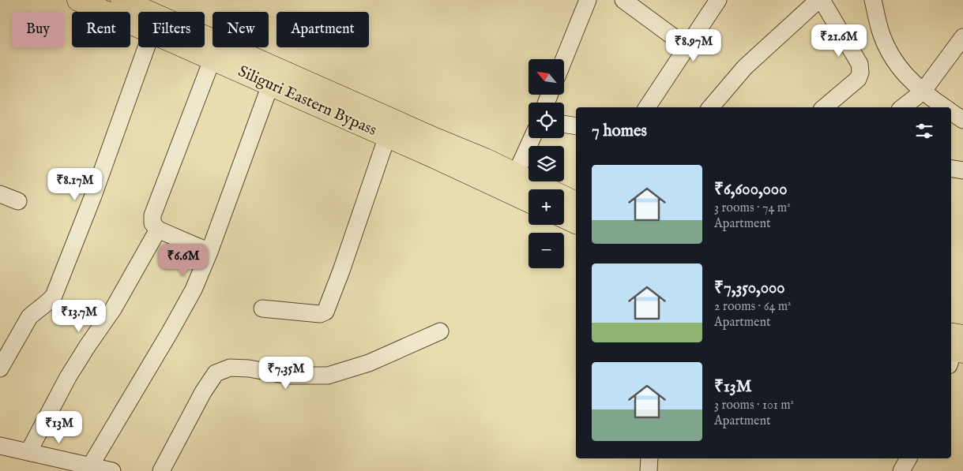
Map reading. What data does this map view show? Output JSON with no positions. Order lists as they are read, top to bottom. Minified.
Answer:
{"streets":{"main road":["Siliguri Eastern Bypass"]},"north":"top left","page":{"chip":["Buy","Rent","Filters","New","Apartment"],"price":["₹21.6M","₹8.97M","₹8.17M","₹6.6M","₹13.7M","₹7.35M","₹13M"],"map_buttons":["+","−"],"heading":"7 homes","list":[{"name":"₹6,600,000","note":"3 rooms · 74 m² · Apartment"},{"name":"₹7,350,000","note":"2 rooms · 64 m² · Apartment"},{"name":"₹13M","note":"3 rooms · 101 m² · Apartment"}]}}
